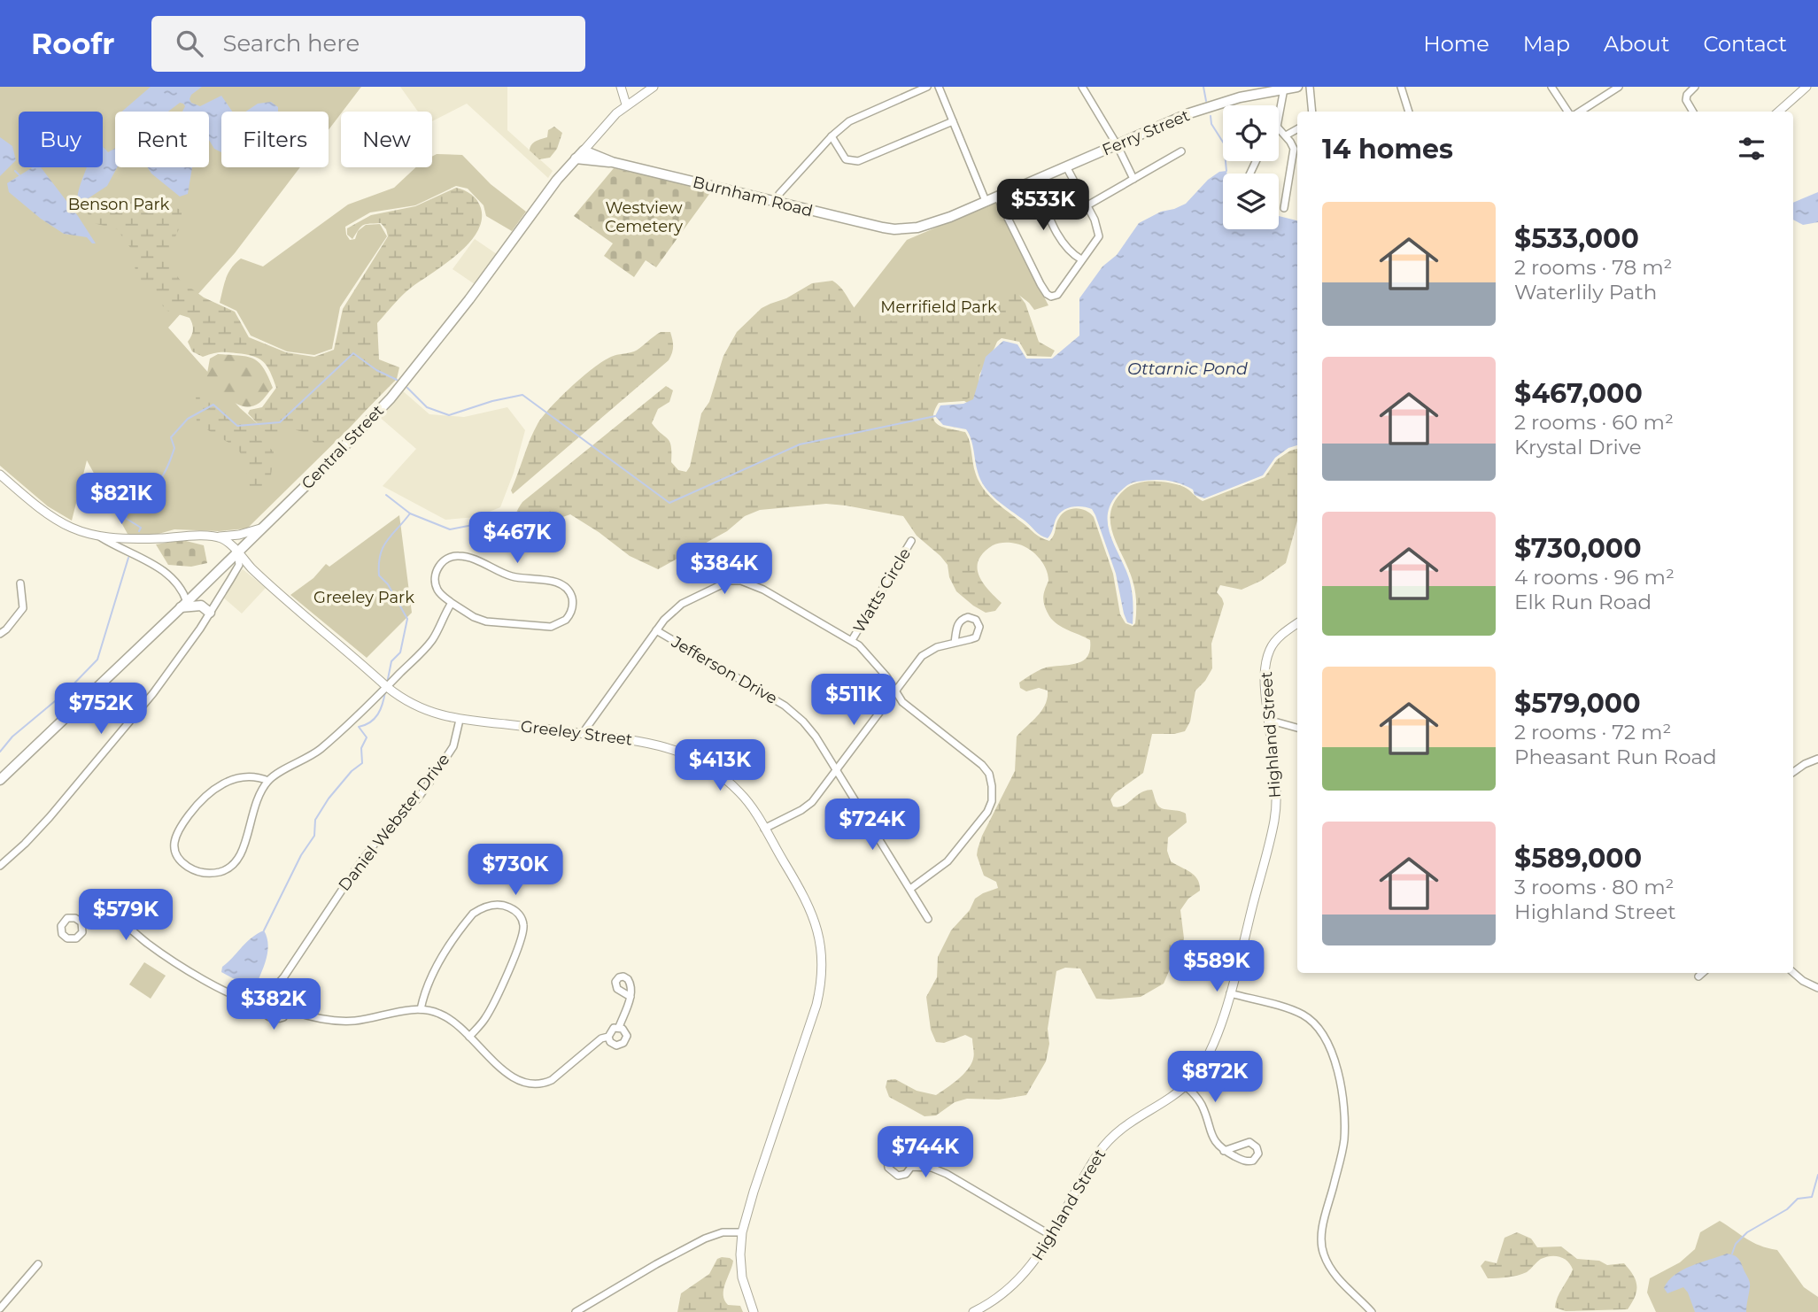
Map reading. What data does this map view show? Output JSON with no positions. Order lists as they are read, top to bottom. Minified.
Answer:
{"streets":{"main road":["Ferry Street","Burnham Road","Central Street"],"street":["Watts Circle","Jefferson Drive","Greeley Street","Highland Street","Daniel Webster Drive"]},"crossings":[["Ferry Street","Burnham Road"],["Burnham Road","Central Street"],["Central Street","Greeley Street"],["Greeley Street","Daniel Webster Drive"]],"water":["Ottarnic Pond"],"parks":["Benson Park","Westview Cemetery","Merrifield Park","Greeley Park"],"page":{"header":"Roofr","search":"Search here","nav":["Home","Map","About","Contact"],"chip":["Buy","Rent","Filters","New"],"heading":"14 homes","price":["$533K","$821K","$467K","$384K","$511K","$752K","$413K","$724K","$730K","$579K","$589K","$382K","$872K","$744K"],"list":[{"name":"$533,000","note":"2 rooms · 78 m² · Waterlily Path"},{"name":"$467,000","note":"2 rooms · 60 m² · Krystal Drive"},{"name":"$730,000","note":"4 rooms · 96 m² · Elk Run Road"},{"name":"$579,000","note":"2 rooms · 72 m² · Pheasant Run Road"},{"name":"$589,000","note":"3 rooms · 80 m² · Highland Street"}]}}
